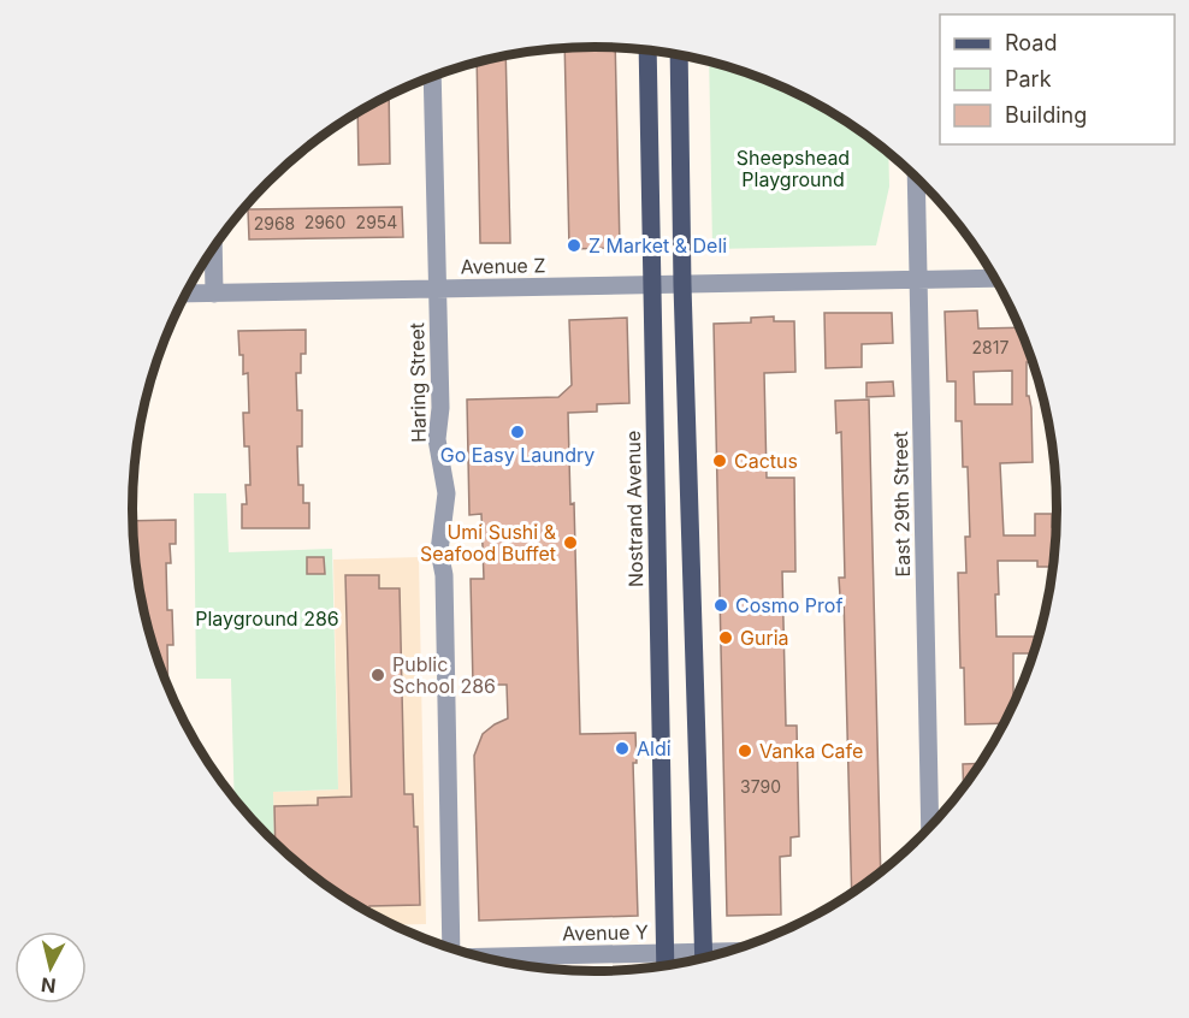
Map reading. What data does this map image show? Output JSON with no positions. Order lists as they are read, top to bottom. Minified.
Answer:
{"streets":{"main road":["Nostrand Avenue"],"street":["Avenue Z","Haring Street","East 29th Street","Avenue Y"]},"crossings":[["Avenue Z","Haring Street"],["Avenue Z","East 29th Street"],["Avenue Z","Nostrand Avenue"],["Nostrand Avenue","Avenue Y"]],"parks":["Sheepshead Playground","Playground 286"],"places":["Z Market & Deli","Go Easy Laundry","Cactus","Umi Sushi & Seafood Buffet","Cosmo Prof","Guria","Public School 286","Aldi","Vanka Cafe"],"house_numbers":["2960","2954","2968","2817","3790"],"legend":["Road","Park","Building"],"north":"bottom"}
